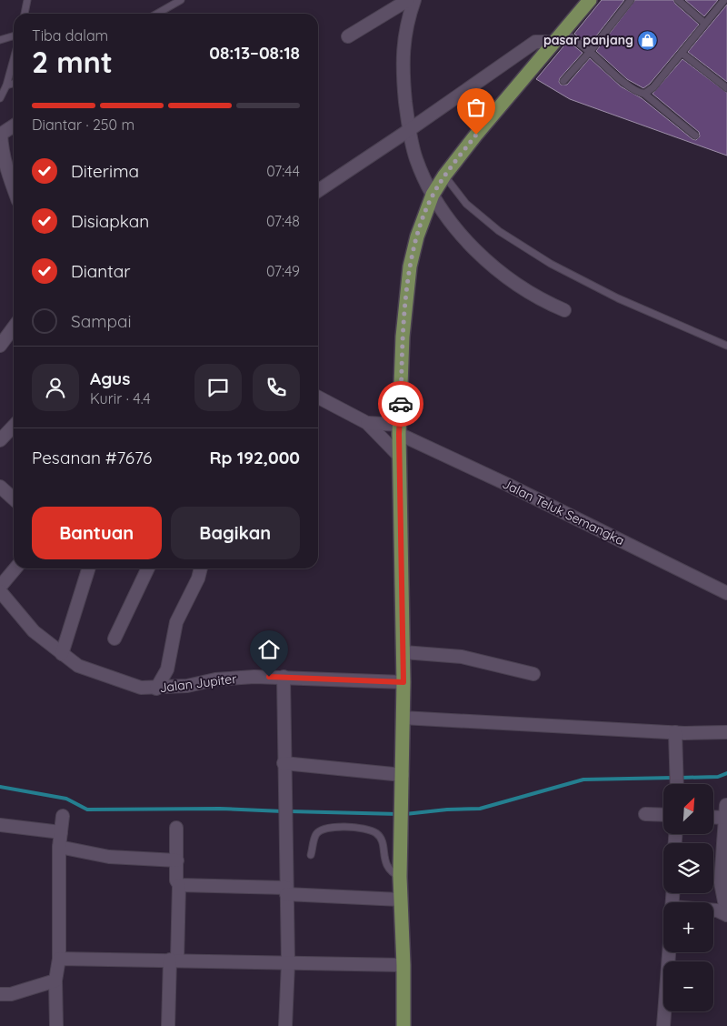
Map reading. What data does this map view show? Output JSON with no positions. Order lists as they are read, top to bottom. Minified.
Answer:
{"streets":{"street":["Jalan Teluk Semangka","Jalan Jupiter"]},"places":{"shop":["pasar panjang"]},"north":"top right","page":{"heading":["2 mnt","Tiba dalam","08:13–08:18"],"panel":["Agus","Kurir · 4.4","Pesanan #7676","Rp 192,000"],"bar":"Diantar · 250 m","list":[["Diterima","07:44"],["Disiapkan","07:48"],["Diantar","07:49"],"Sampai"],"buttons":["Bantuan","Bagikan"],"map_buttons":["+","−"]}}
